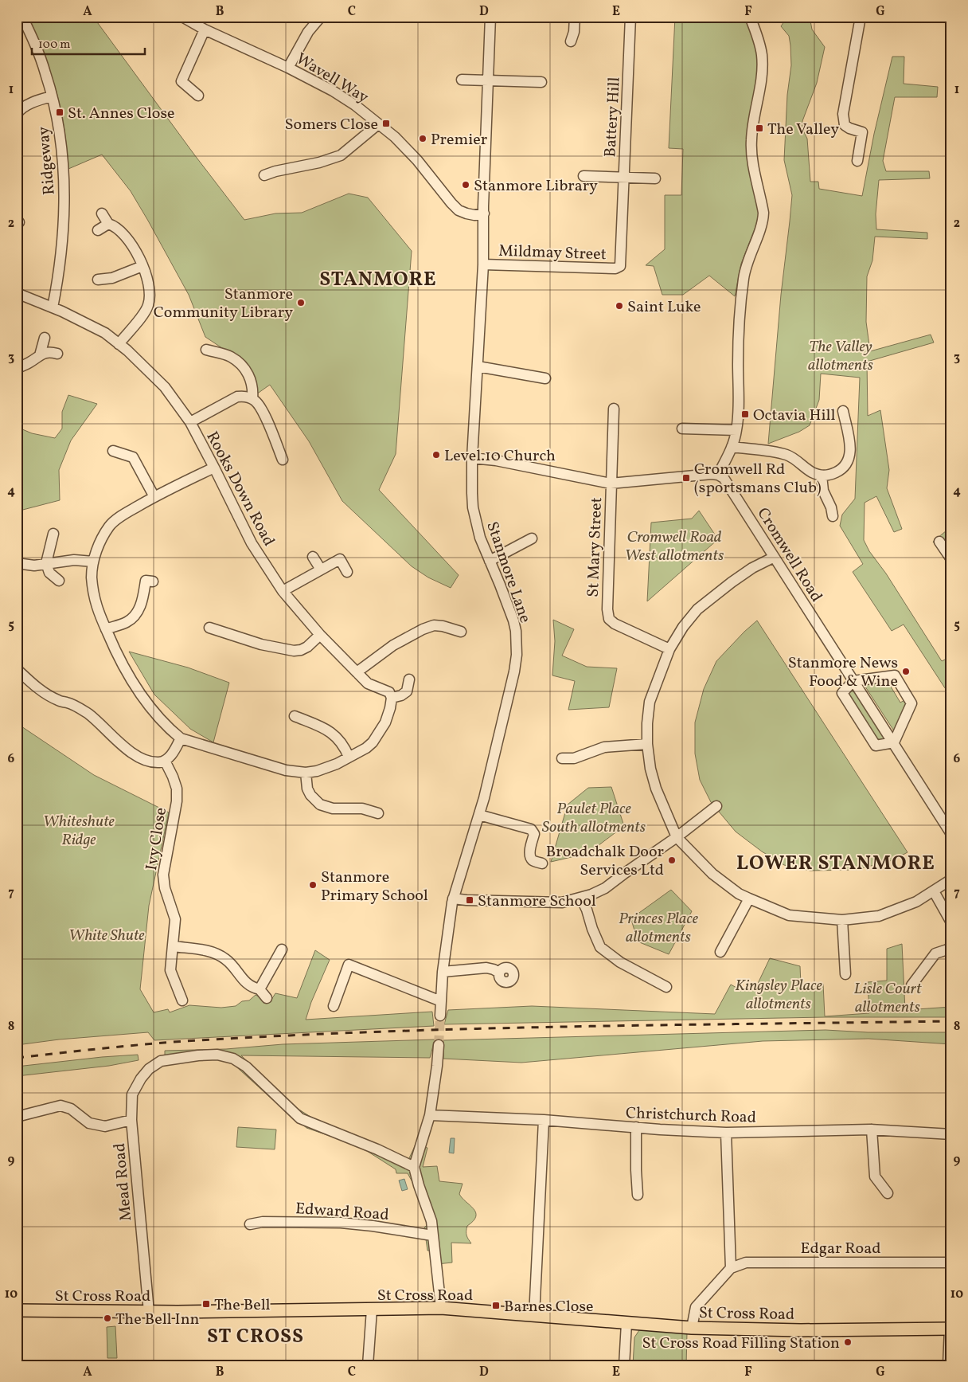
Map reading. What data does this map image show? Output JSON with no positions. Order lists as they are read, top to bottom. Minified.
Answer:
{"streets":{"main road":["St Cross Road"],"street":["Wavell Way","Battery Hill","Ridgeway","Mildmay Street","Rooks Down Road","St Mary Street","Cromwell Road","Stanmore Lane","Ivy Close","Christchurch Road","Mead Road","Edward Road","Edgar Road"]},"crossings":[["Wavell Way","Stanmore Lane"],["Battery Hill","Mildmay Street"],["Ridgeway","Rooks Down Road"],["Mildmay Street","Stanmore Lane"],["Mead Road","St Cross Road"]],"districts":["STANMORE","LOWER STANMORE","ST CROSS"],"parks":["The Valley allotments","Cromwell Road West allotments","Paulet Place South allotments","Whiteshute Ridge","Princes Place allotments","White Shute","Kingsley Place allotments","Lisle Court allotments"],"places":{"transit":["St. Annes Close","Somers Close","The Valley","Octavia Hill","Cromwell Rd (sportsmans Club)","Stanmore School","The Bell","Barnes Close"],"other":["Premier","Stanmore Library","Stanmore Community Library","Saint Luke","Level.10 Church","Stanmore News Food & Wine","Broadchalk Door Services Ltd","Stanmore Primary School","The Bell Inn","St Cross Road Filling Station"]},"scale_bar":"100 m","grid":{"columns":["A","B","C","D","E","F","G"],"rows":["1","2","3","4","5","6","7","8","9","10"]}}
